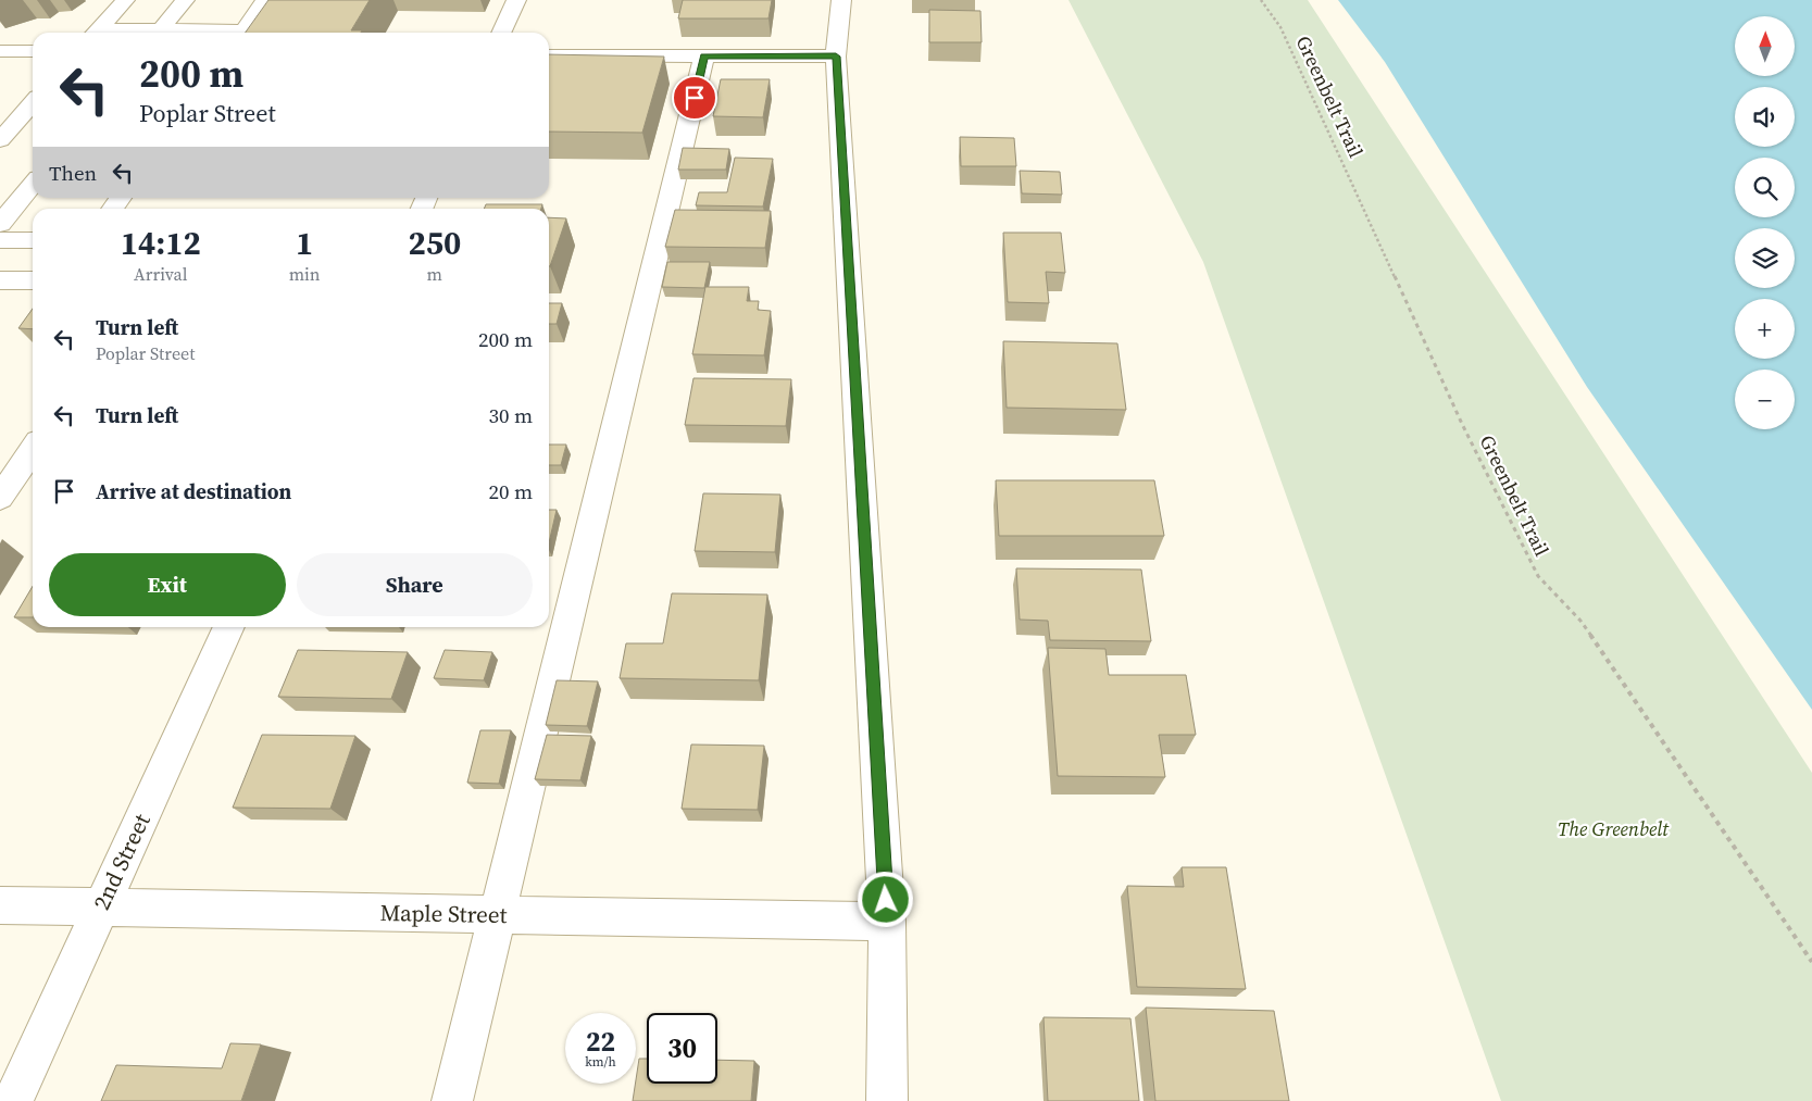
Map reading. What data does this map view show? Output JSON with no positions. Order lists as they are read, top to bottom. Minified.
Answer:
{"streets":{"street":["2nd Street","Maple Street"],"path":["Greenbelt Trail"]},"crossings":[["2nd Street","Maple Street"]],"parks":["The Greenbelt"],"north":"top","page":{"map_buttons":["+","−"],"turn":["200 m","Poplar Street"],"then":"Then","eta":["14:12","Arrival","1","min","250","m"],"list":[{"name":"Turn left","note":"Poplar Street","value":"200 m"},{"name":"Turn left","value":"30 m"},{"name":"Arrive at destination","value":"20 m"}],"buttons":["Exit","Share"],"speed":"22 km/h","limit":"30"}}
